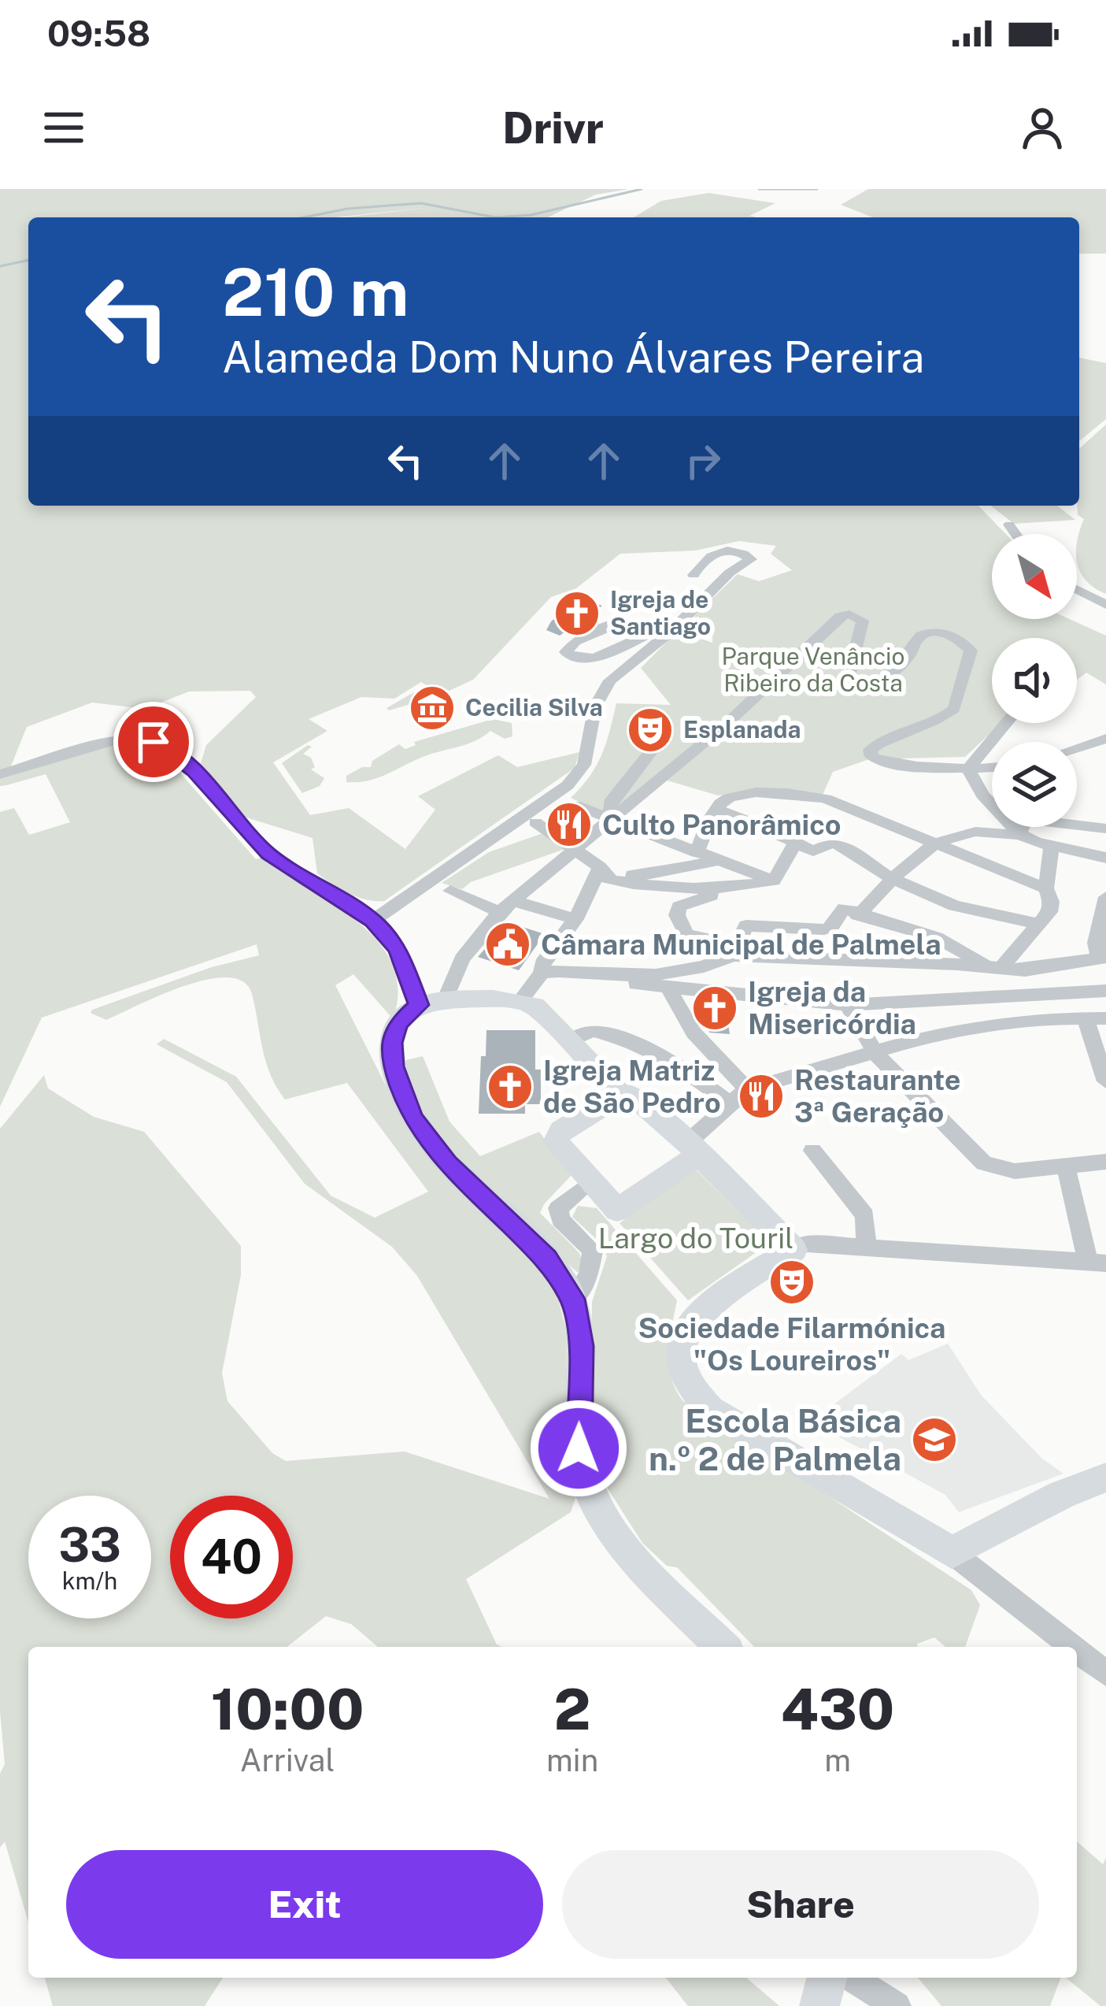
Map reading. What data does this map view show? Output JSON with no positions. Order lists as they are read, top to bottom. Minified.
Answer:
{"parks":["Parque Venâncio Ribeiro da Costa","Largo do Touril"],"places":{"church":["Igreja de Santiago","Igreja da Misericórdia","Igreja Matriz de São Pedro"],"museum":["Cecilia Silva"],"theatre":["Esplanada","Sociedade Filarmónica \"Os Loureiros\""],"restaurant":["Culto Panorâmico","Restaurante 3ª Geração"],"public building":["Câmara Municipal de Palmela"],"school or university":["Escola Básica n.º 2 de Palmela"]},"north":"bottom right","page":{"status":"09:58","header":"Drivr","turn":["210 m","Alameda Dom Nuno Álvares Pereira"],"speed":"33 km/h","limit":"40","eta":["10:00","Arrival","2","min","430","m"],"buttons":["Exit","Share"]}}
